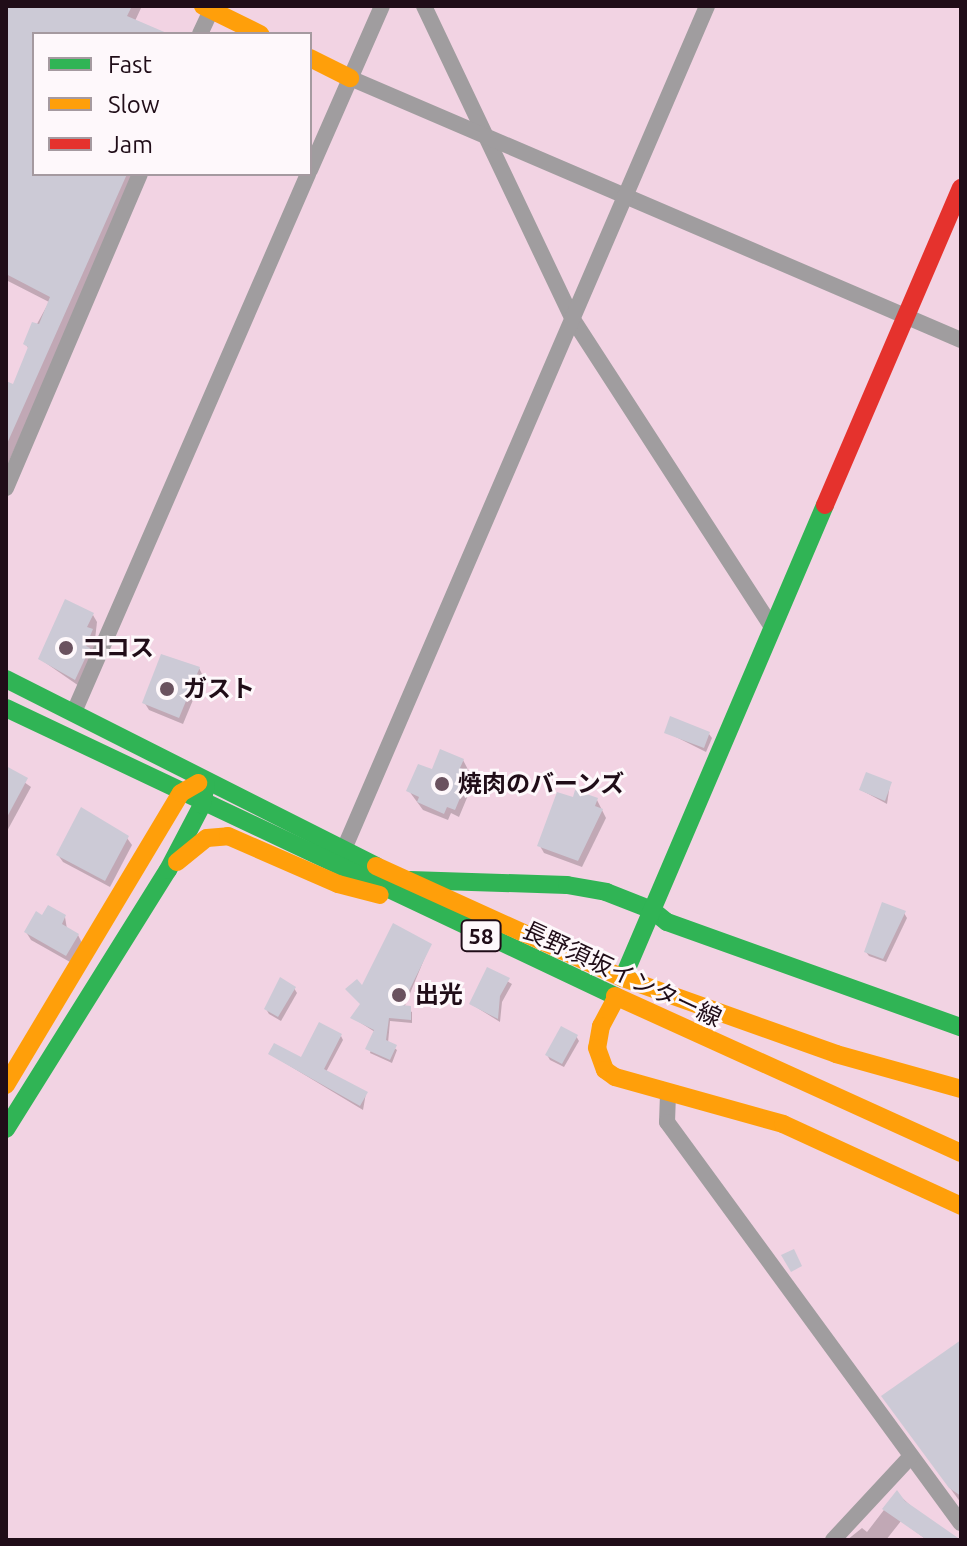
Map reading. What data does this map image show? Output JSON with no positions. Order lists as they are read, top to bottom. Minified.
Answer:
{"streets":{"street":["58","長野須坂インター線"]},"places":["ココス","ガスト","焼肉のバーンズ","出光"],"legend":["Fast","Slow","Jam"]}
